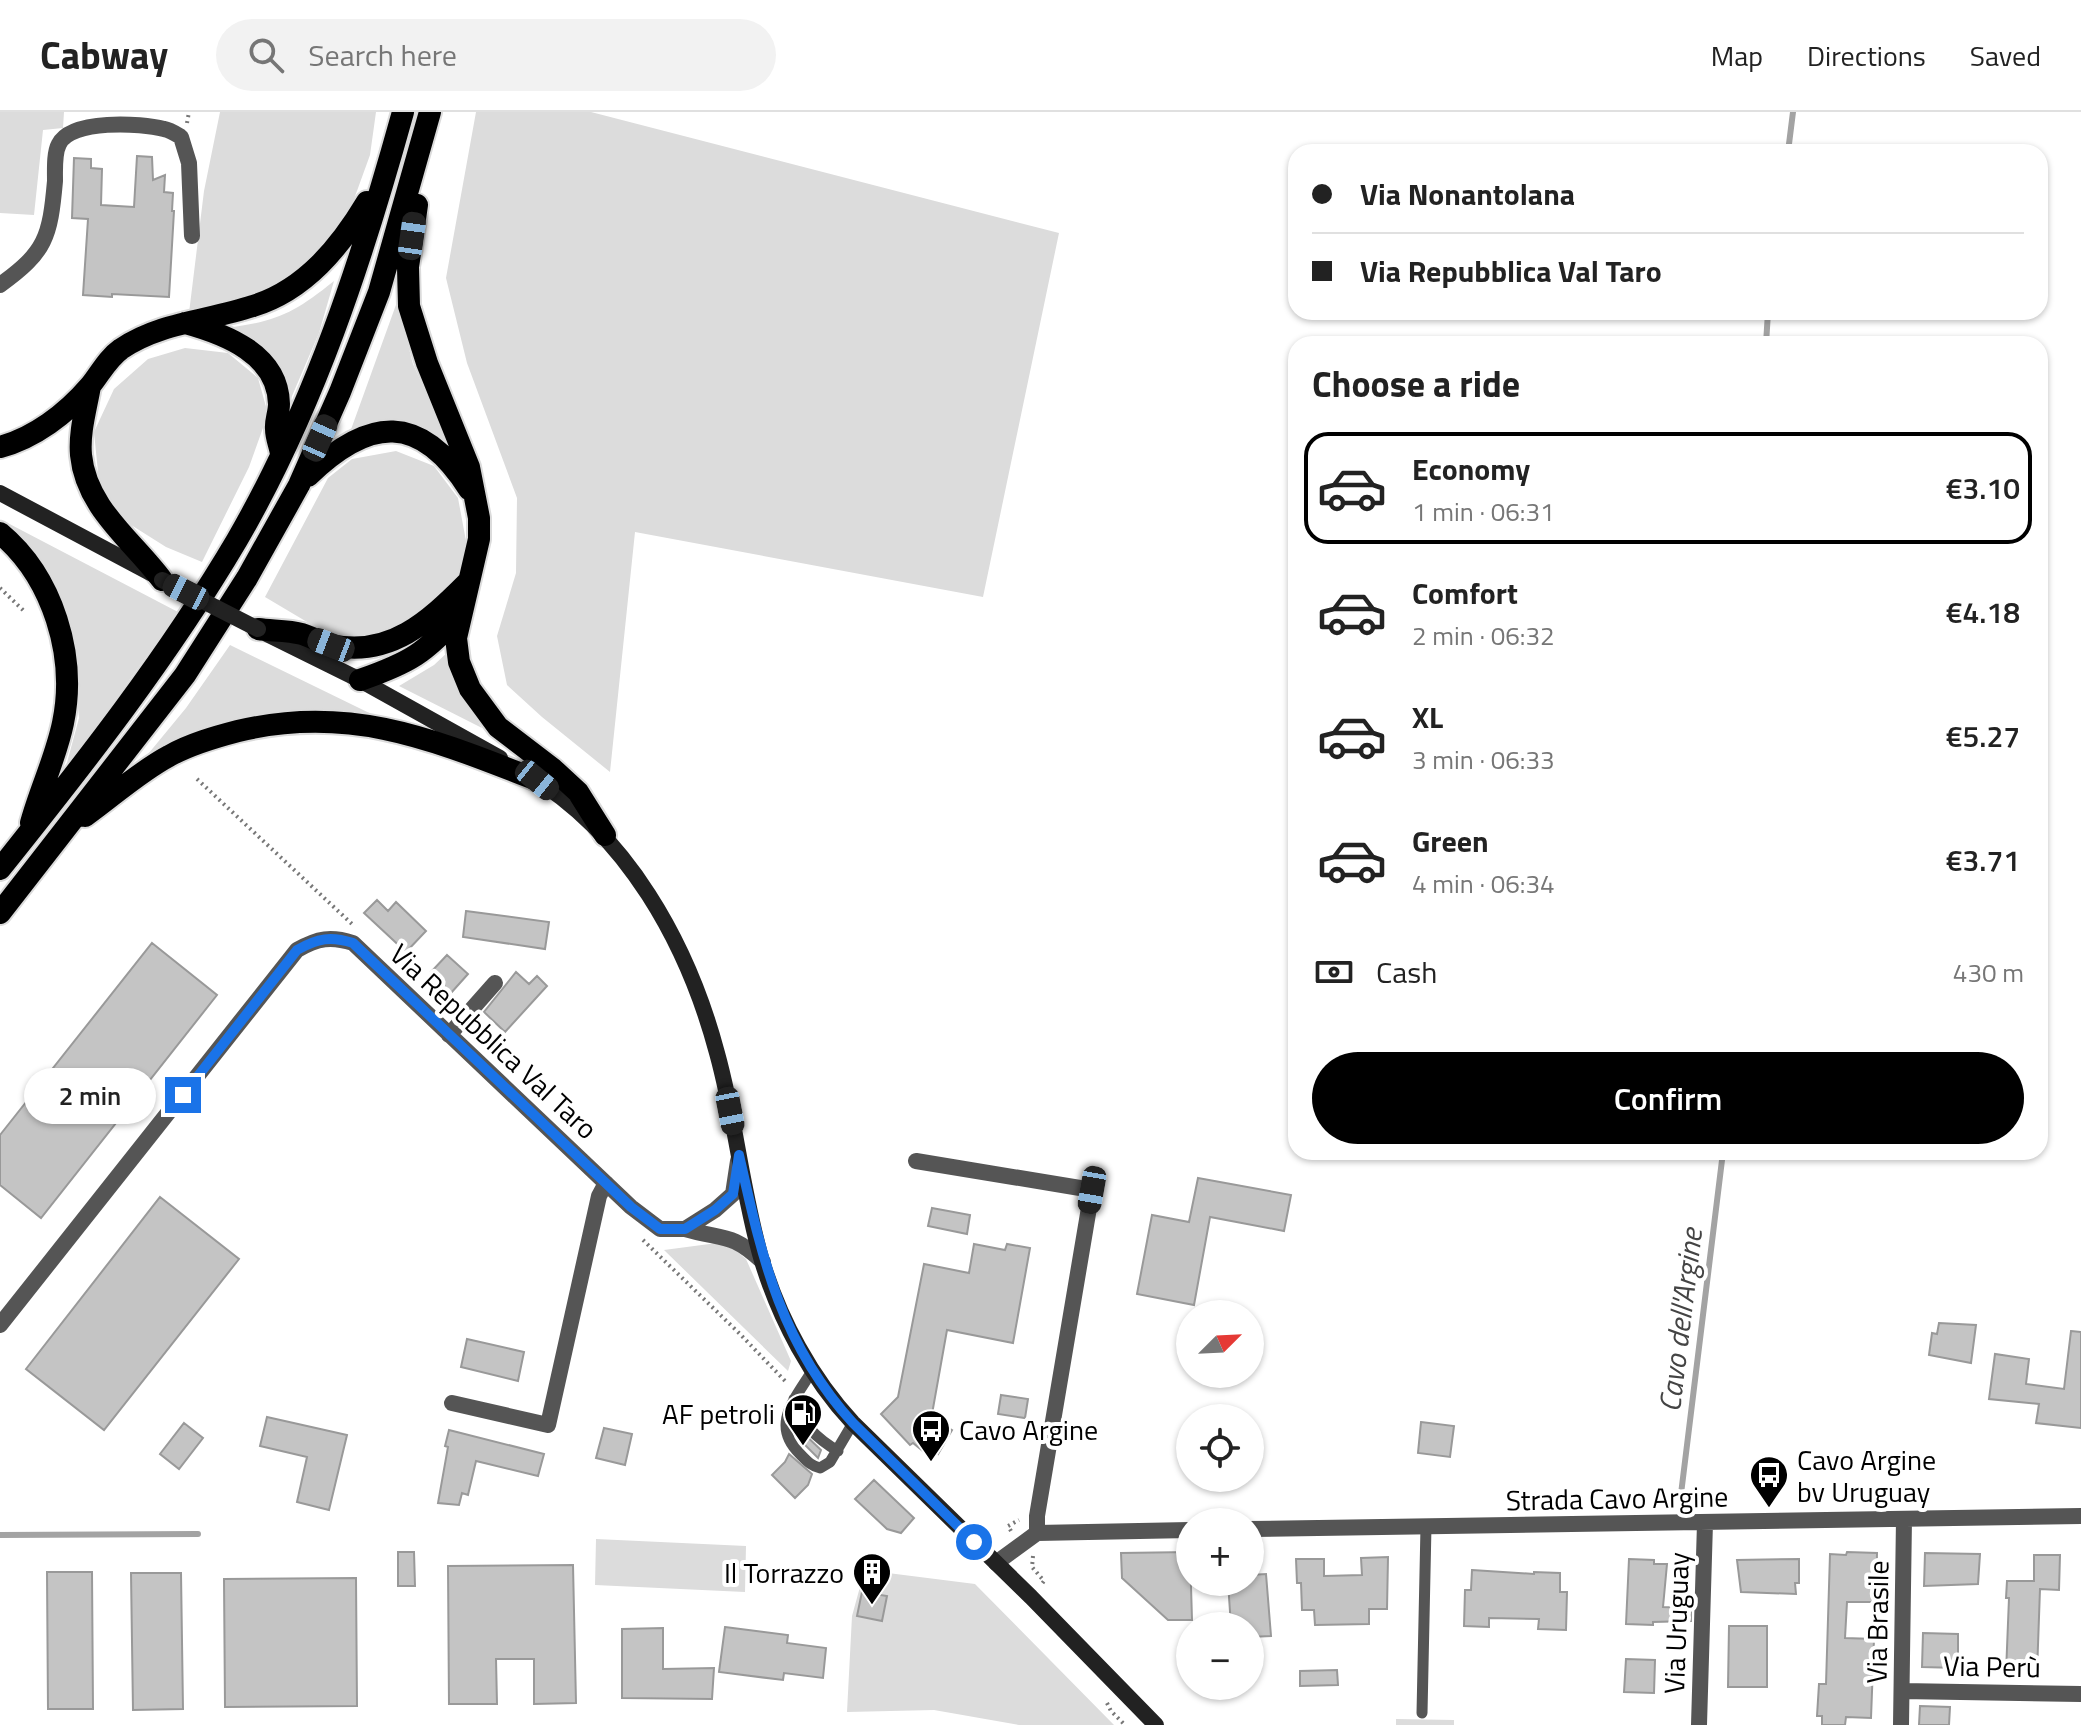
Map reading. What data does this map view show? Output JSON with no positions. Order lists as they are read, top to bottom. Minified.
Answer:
{"streets":{"street":["Via Repubblica Val Taro","Strada Cavo Argine","Via Brasile","Via Uruguay","Via Perù"]},"crossings":[["Strada Cavo Argine","Via Brasile"],["Strada Cavo Argine","Via Uruguay"],["Via Brasile","Via Perù"]],"water":["Cavo dell'Argine"],"places":{"fuel station":["AF petroli"],"bus stop":["Cavo Argine","Cavo Argine bv Uruguay"],"building":["Il Torrazzo"]},"north":"top right","page":{"header":"Cabway","search":"Search here","nav":["Map","Directions","Saved"],"banner":["Via Nonantolana","Via Repubblica Val Taro"],"heading":"Choose a ride","list":[{"name":"Economy","note":"1 min · 06:31","value":"€3.10"},{"name":"Comfort","note":"2 min · 06:32","value":"€4.18"},{"name":"XL","note":"3 min · 06:33","value":"€5.27"},{"name":"Green","note":"4 min · 06:34","value":"€3.71"}],"pay":["Cash","430 m"],"buttons":"Confirm","bubble":"2 min","map_buttons":["+","−"]}}
